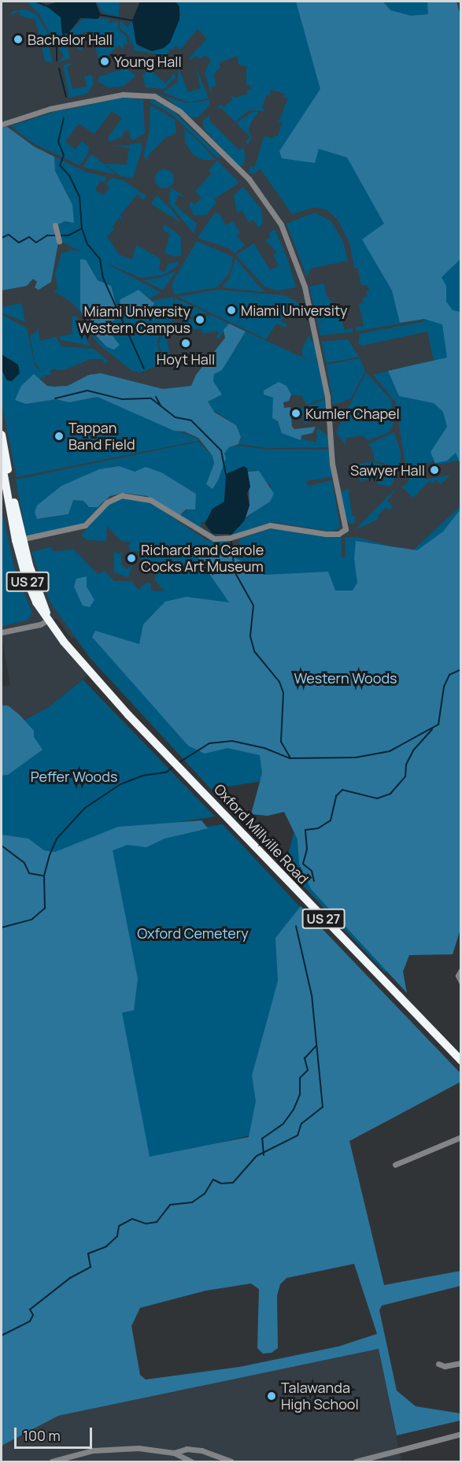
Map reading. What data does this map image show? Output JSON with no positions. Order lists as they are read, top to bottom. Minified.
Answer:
{"streets":{"highway":["US 27","Oxford Millville Road"]},"crossings":[["US 27","Oxford Millville Road"]],"parks":["Western Woods","Peffer Woods","Oxford Cemetery"],"places":["Bachelor Hall","Young Hall","Miami University","Miami University Western Campus","Hoyt Hall","Kumler Chapel","Tappan Band Field","Sawyer Hall","Richard and Carole Cocks Art Museum","Talawanda High School"],"scale_bar":"100 m"}
